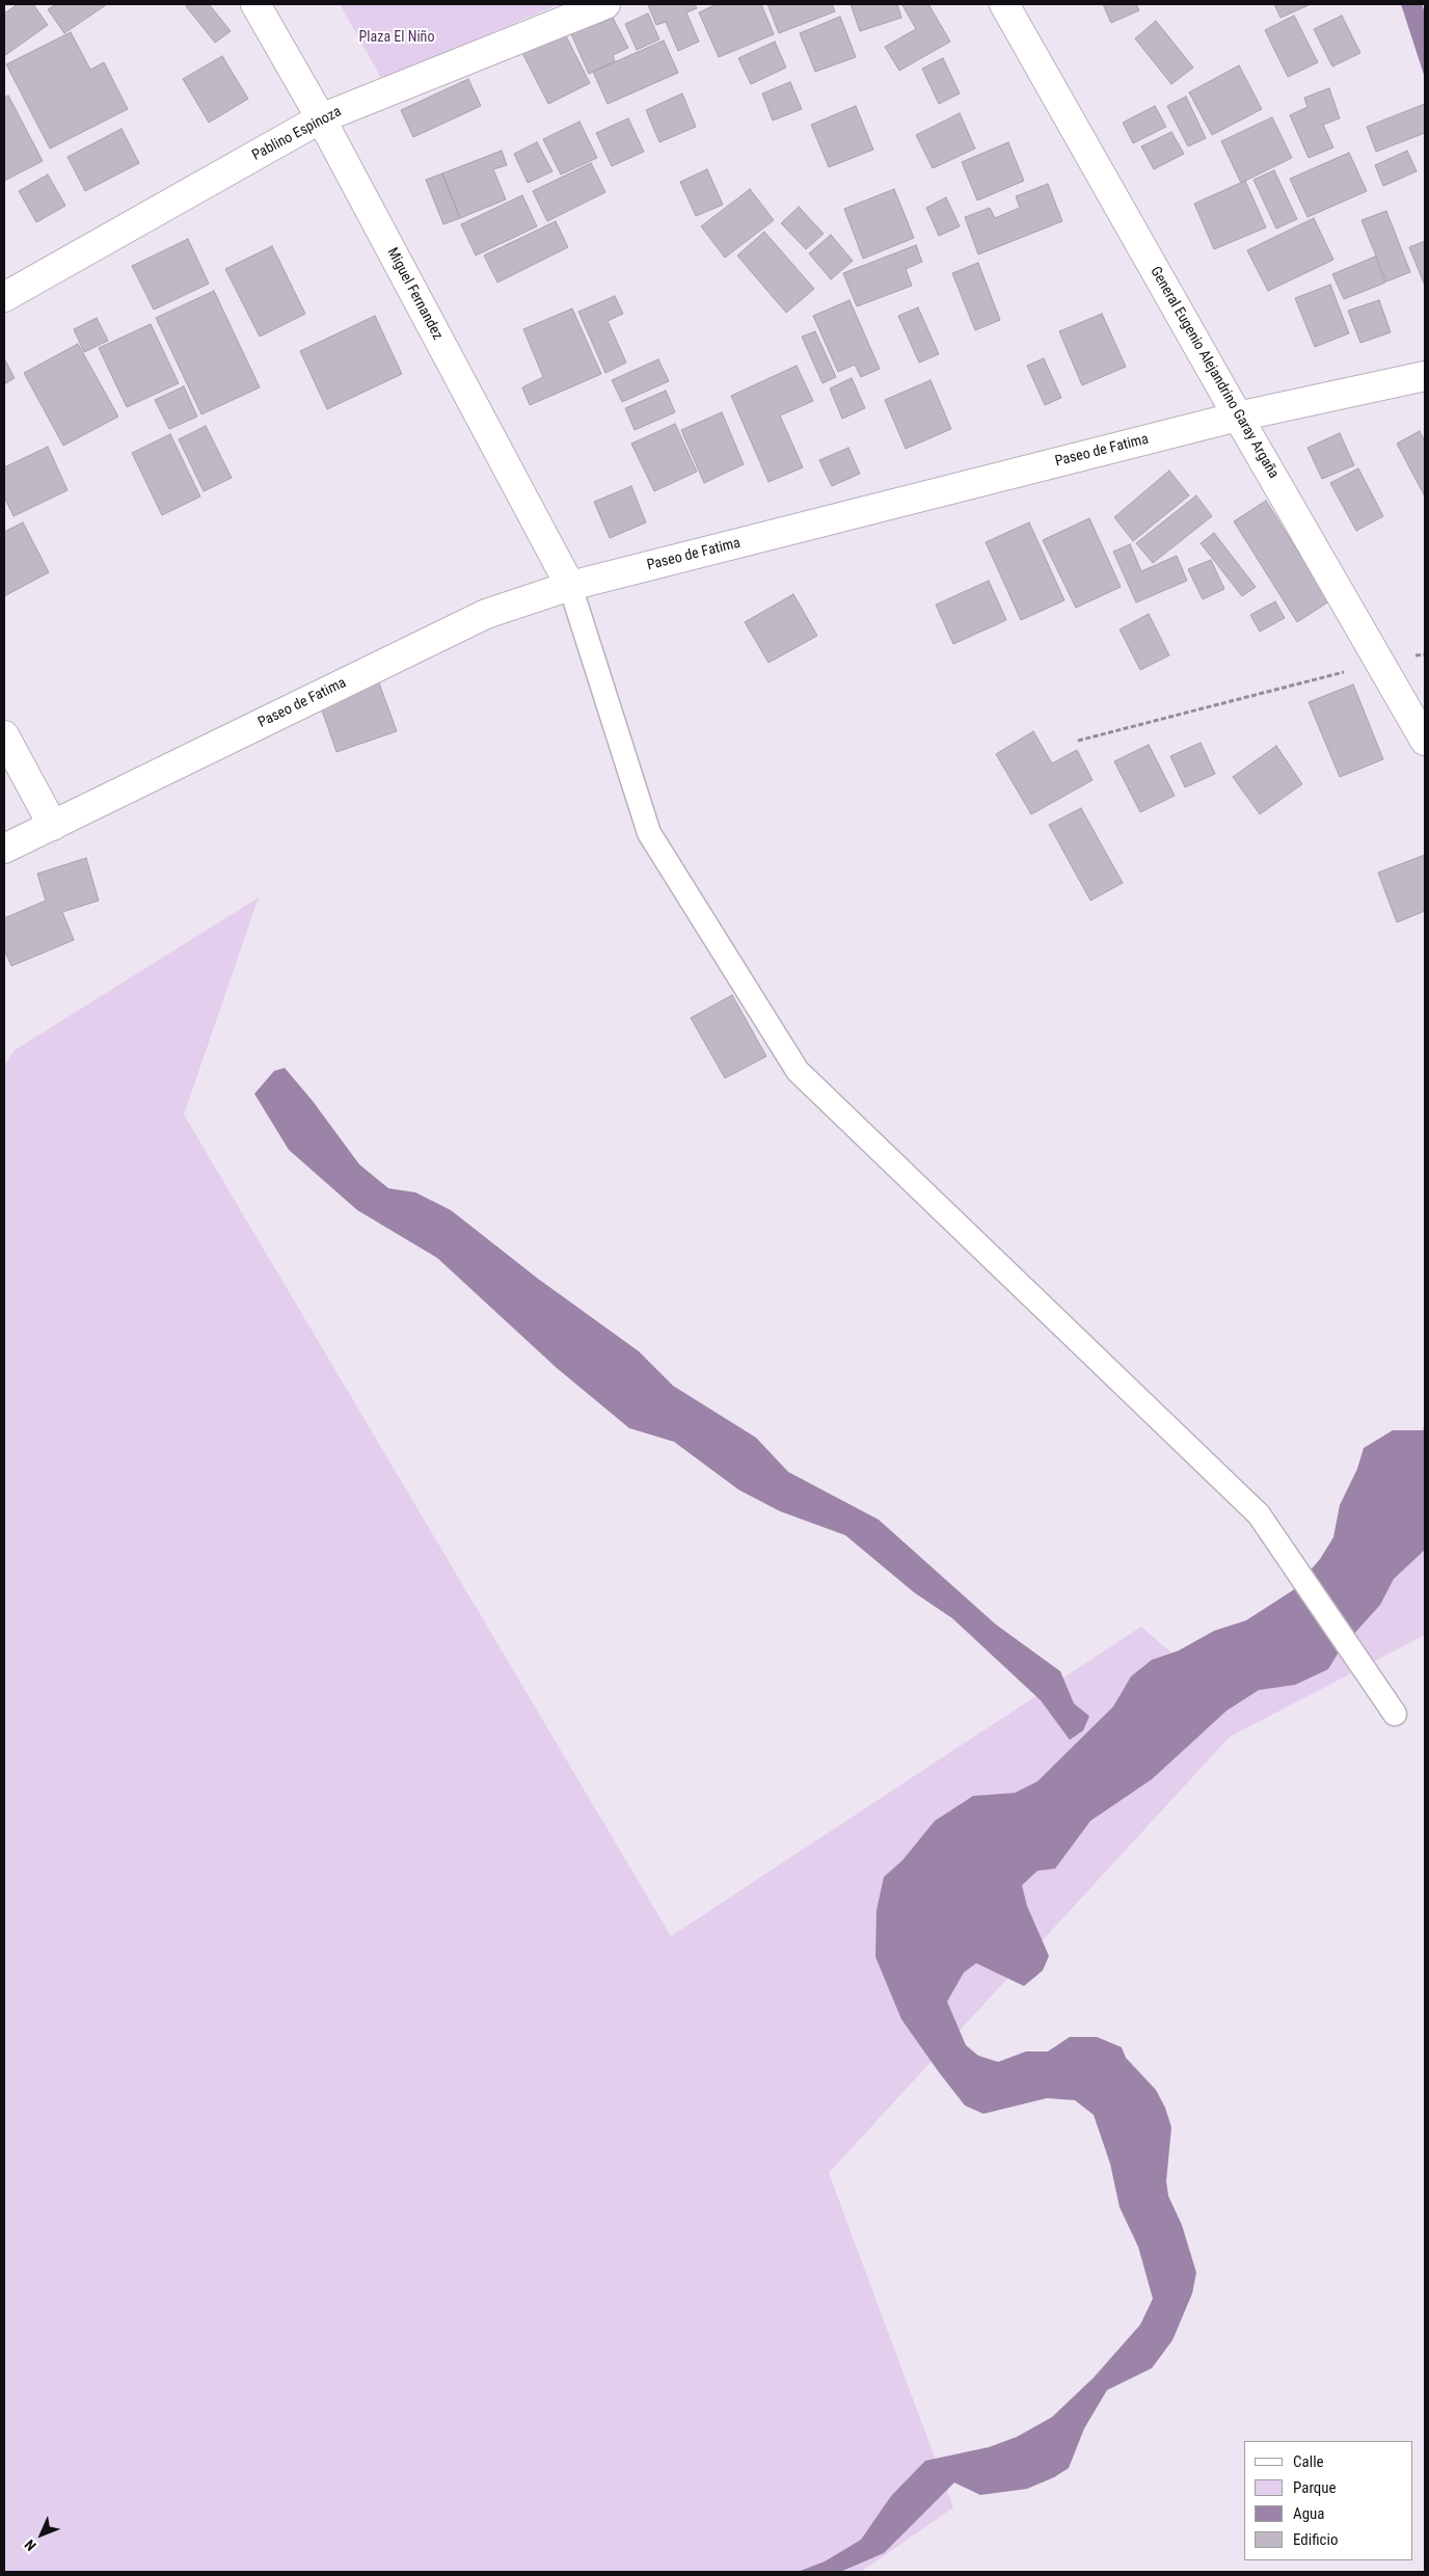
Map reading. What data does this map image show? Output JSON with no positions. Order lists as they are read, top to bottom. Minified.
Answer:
{"streets":{"street":["Pablino Espinoza","Miguel Fernandez","General Eugenio Alejandrino Garay Argaña","Paseo de Fatima"]},"crossings":[["Pablino Espinoza","Miguel Fernandez"],["Miguel Fernandez","Paseo de Fatima"],["General Eugenio Alejandrino Garay Argaña","Paseo de Fatima"]],"parks":["Plaza El Niño"],"legend":["Calle","Parque","Agua","Edificio"],"north":"bottom left"}
